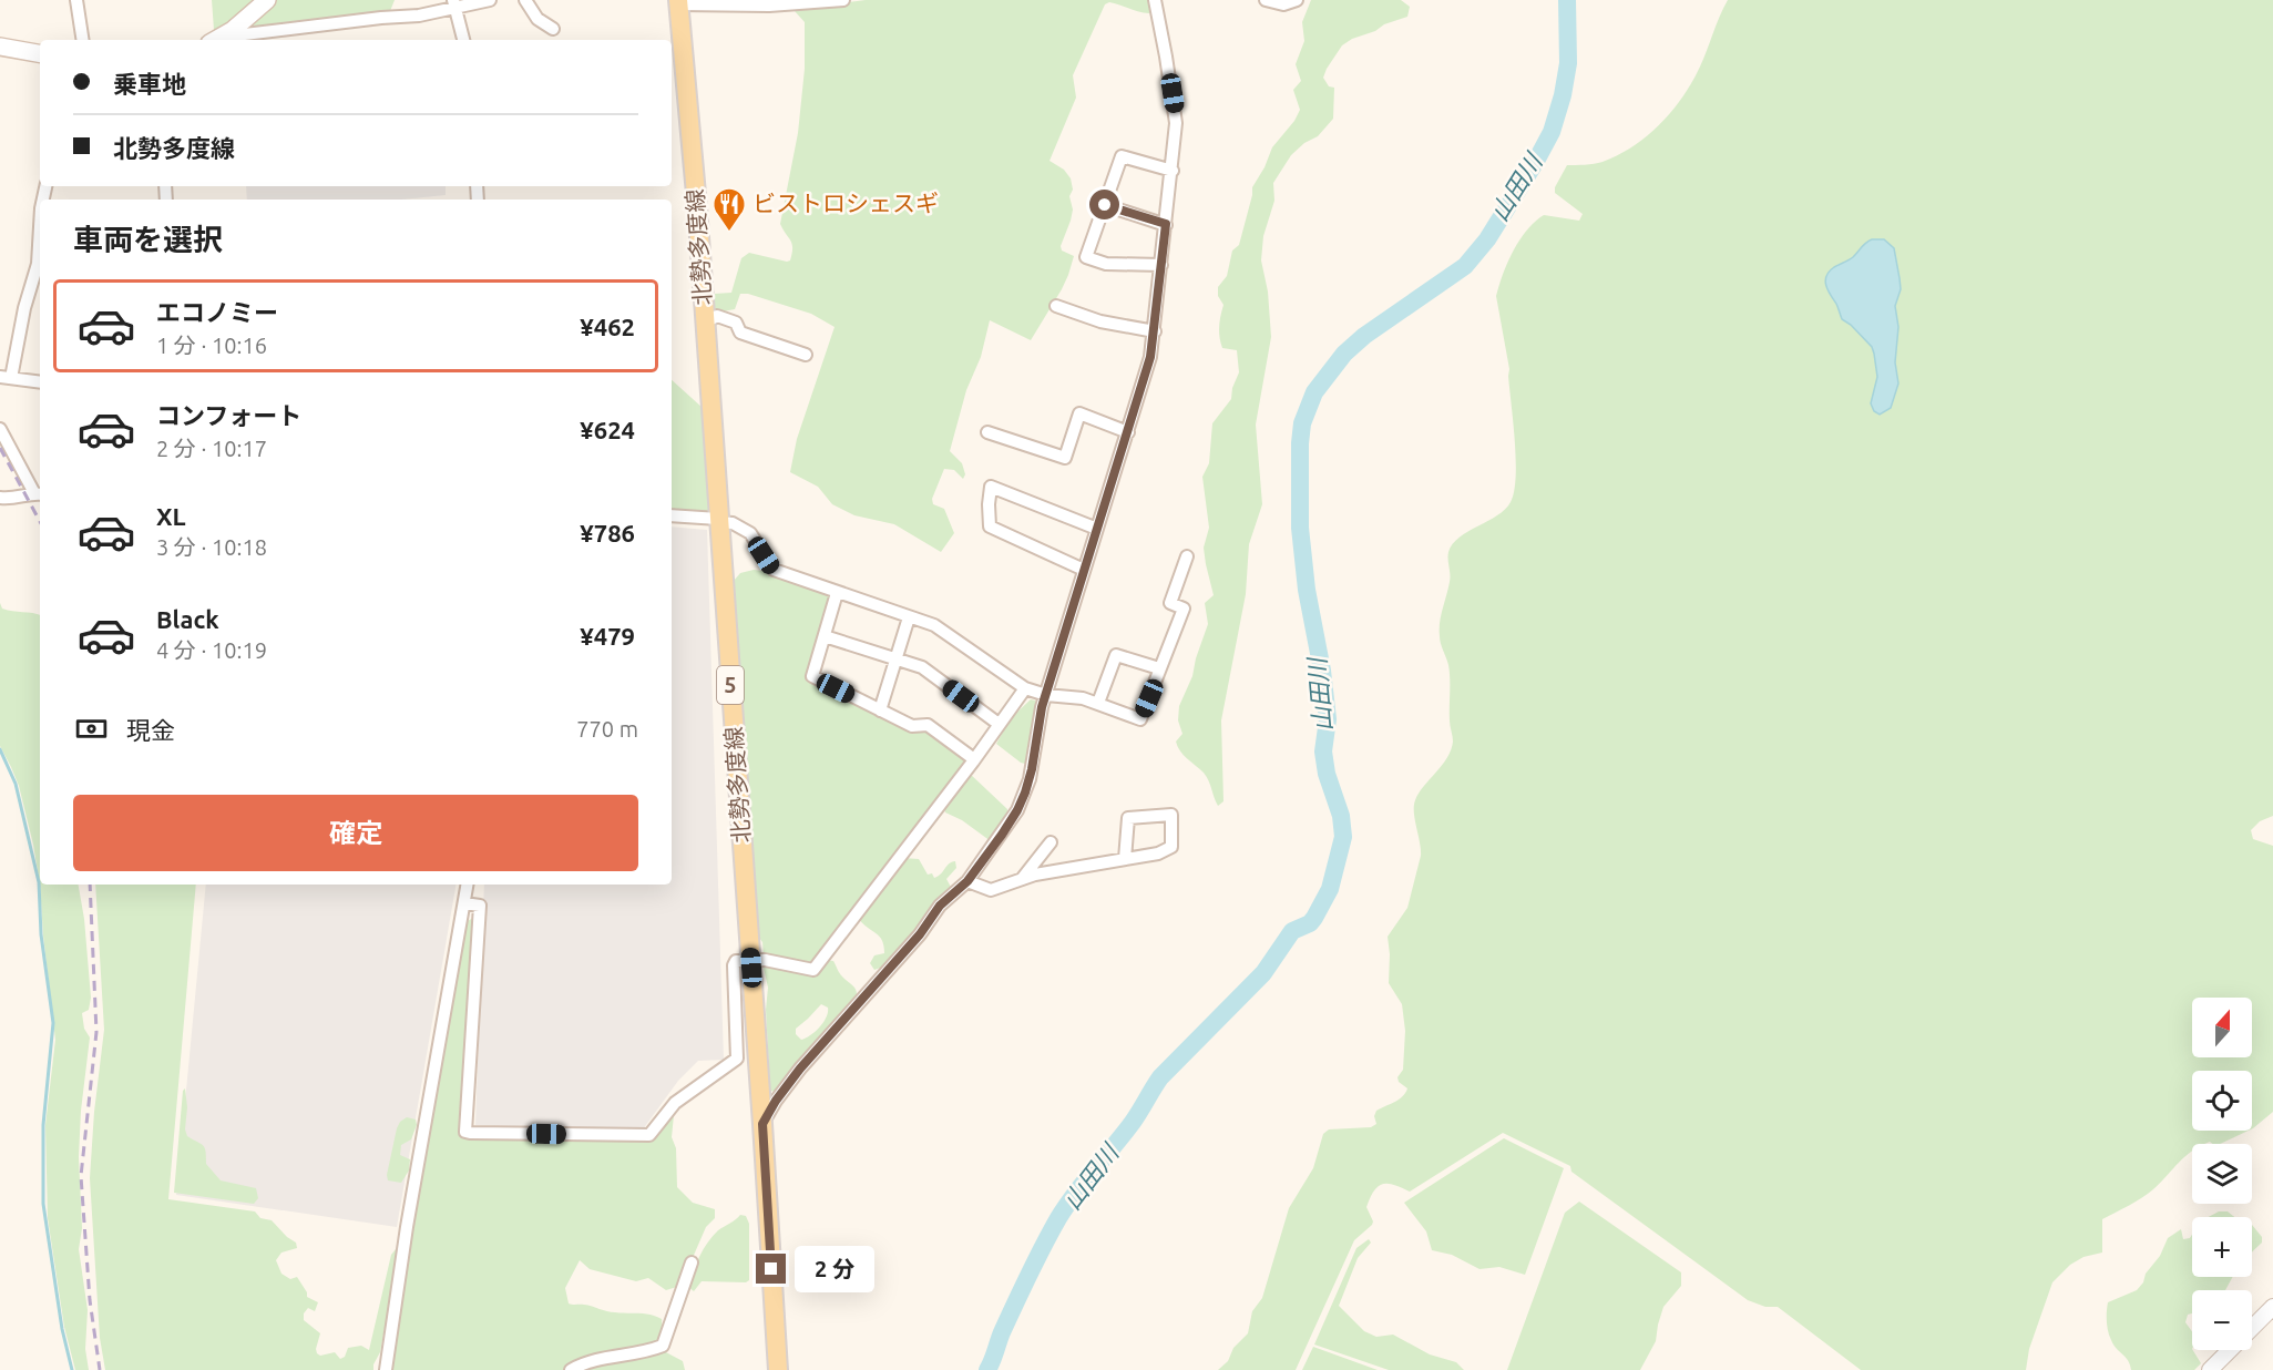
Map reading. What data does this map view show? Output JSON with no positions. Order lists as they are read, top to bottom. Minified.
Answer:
{"streets":{"main road":["北勢多度線","5"]},"water":["山田川"],"places":{"restaurant":["ビストロシェスギ"]},"north":"top","page":{"banner":["乗車地","北勢多度線"],"heading":"車両を選択","list":[{"name":"エコノミー","note":"1 分 · 10:16","value":"¥462"},{"name":"コンフォート","note":"2 分 · 10:17","value":"¥624"},{"name":"XL","note":"3 分 · 10:18","value":"¥786"},{"name":"Black","note":"4 分 · 10:19","value":"¥479"}],"pay":["現金","770 m"],"buttons":"確定","map_buttons":["+","−"],"bubble":"2 分"}}
